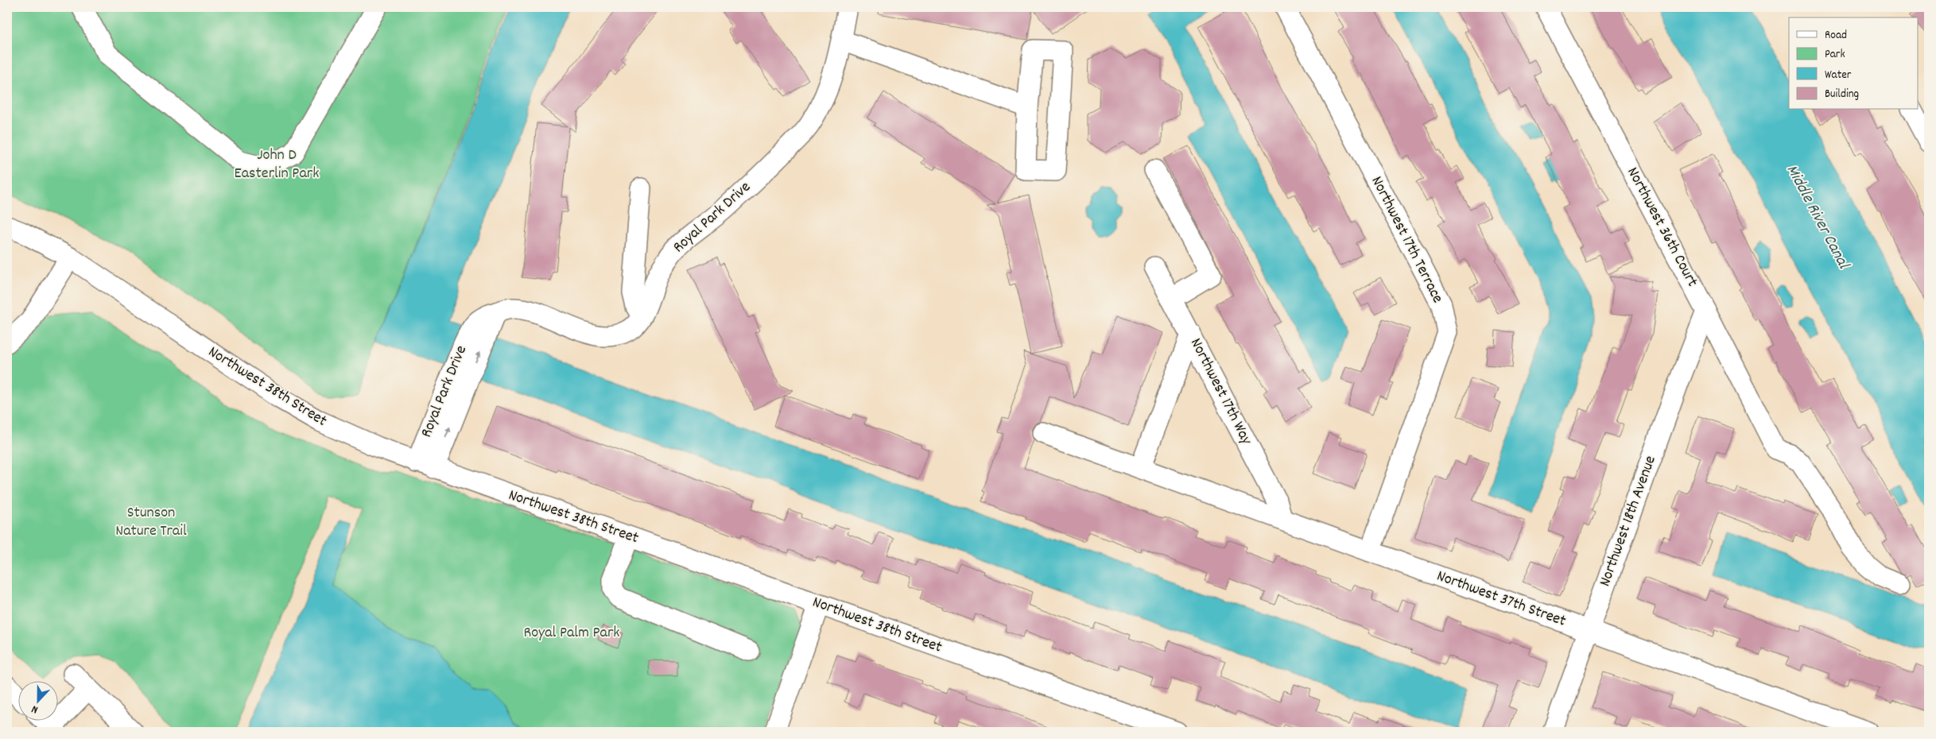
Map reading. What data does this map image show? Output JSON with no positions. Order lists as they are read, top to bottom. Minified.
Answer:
{"streets":{"street":["Royal Park Drive","Northwest 36th Court","Northwest 17th Terrace","Northwest 38th Street","Northwest 17th Way","Northwest 18th Avenue","Northwest 37th Street"]},"crossings":[["Royal Park Drive","Northwest 38th Street"],["Northwest 36th Court","Northwest 18th Avenue"],["Northwest 17th Terrace","Northwest 37th Street"],["Northwest 17th Way","Northwest 37th Street"],["Northwest 18th Avenue","Northwest 37th Street"]],"water":["Middle River Canal"],"parks":["John D Easterlin Park","Stunson Nature Trail","Royal Palm Park"],"legend":["Road","Park","Water","Building"],"north":"bottom"}
